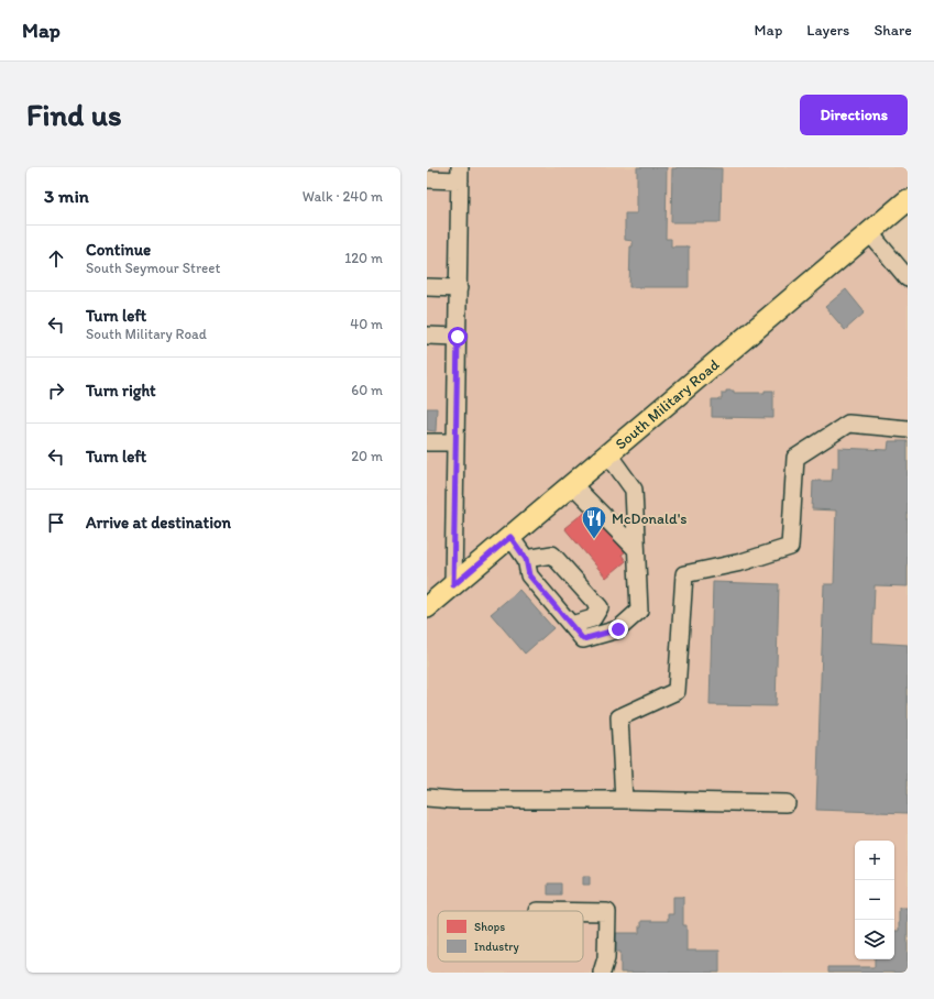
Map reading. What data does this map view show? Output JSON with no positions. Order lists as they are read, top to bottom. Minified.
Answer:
{"streets":{"main road":["South Military Road"]},"places":{"restaurant":["McDonald's"]},"legend":["Shops","Industry"],"page":{"header":"Map","nav":["Map","Layers","Share"],"buttons":"Directions","title":"Find us","heading":["3 min","Walk · 240 m"],"list":[["Continue","South Seymour Street","120 m"],["Turn left","South Military Road","40 m"],["Turn right","60 m"],["Turn left","20 m"],"Arrive at destination"],"map_buttons":["+","−"]}}
